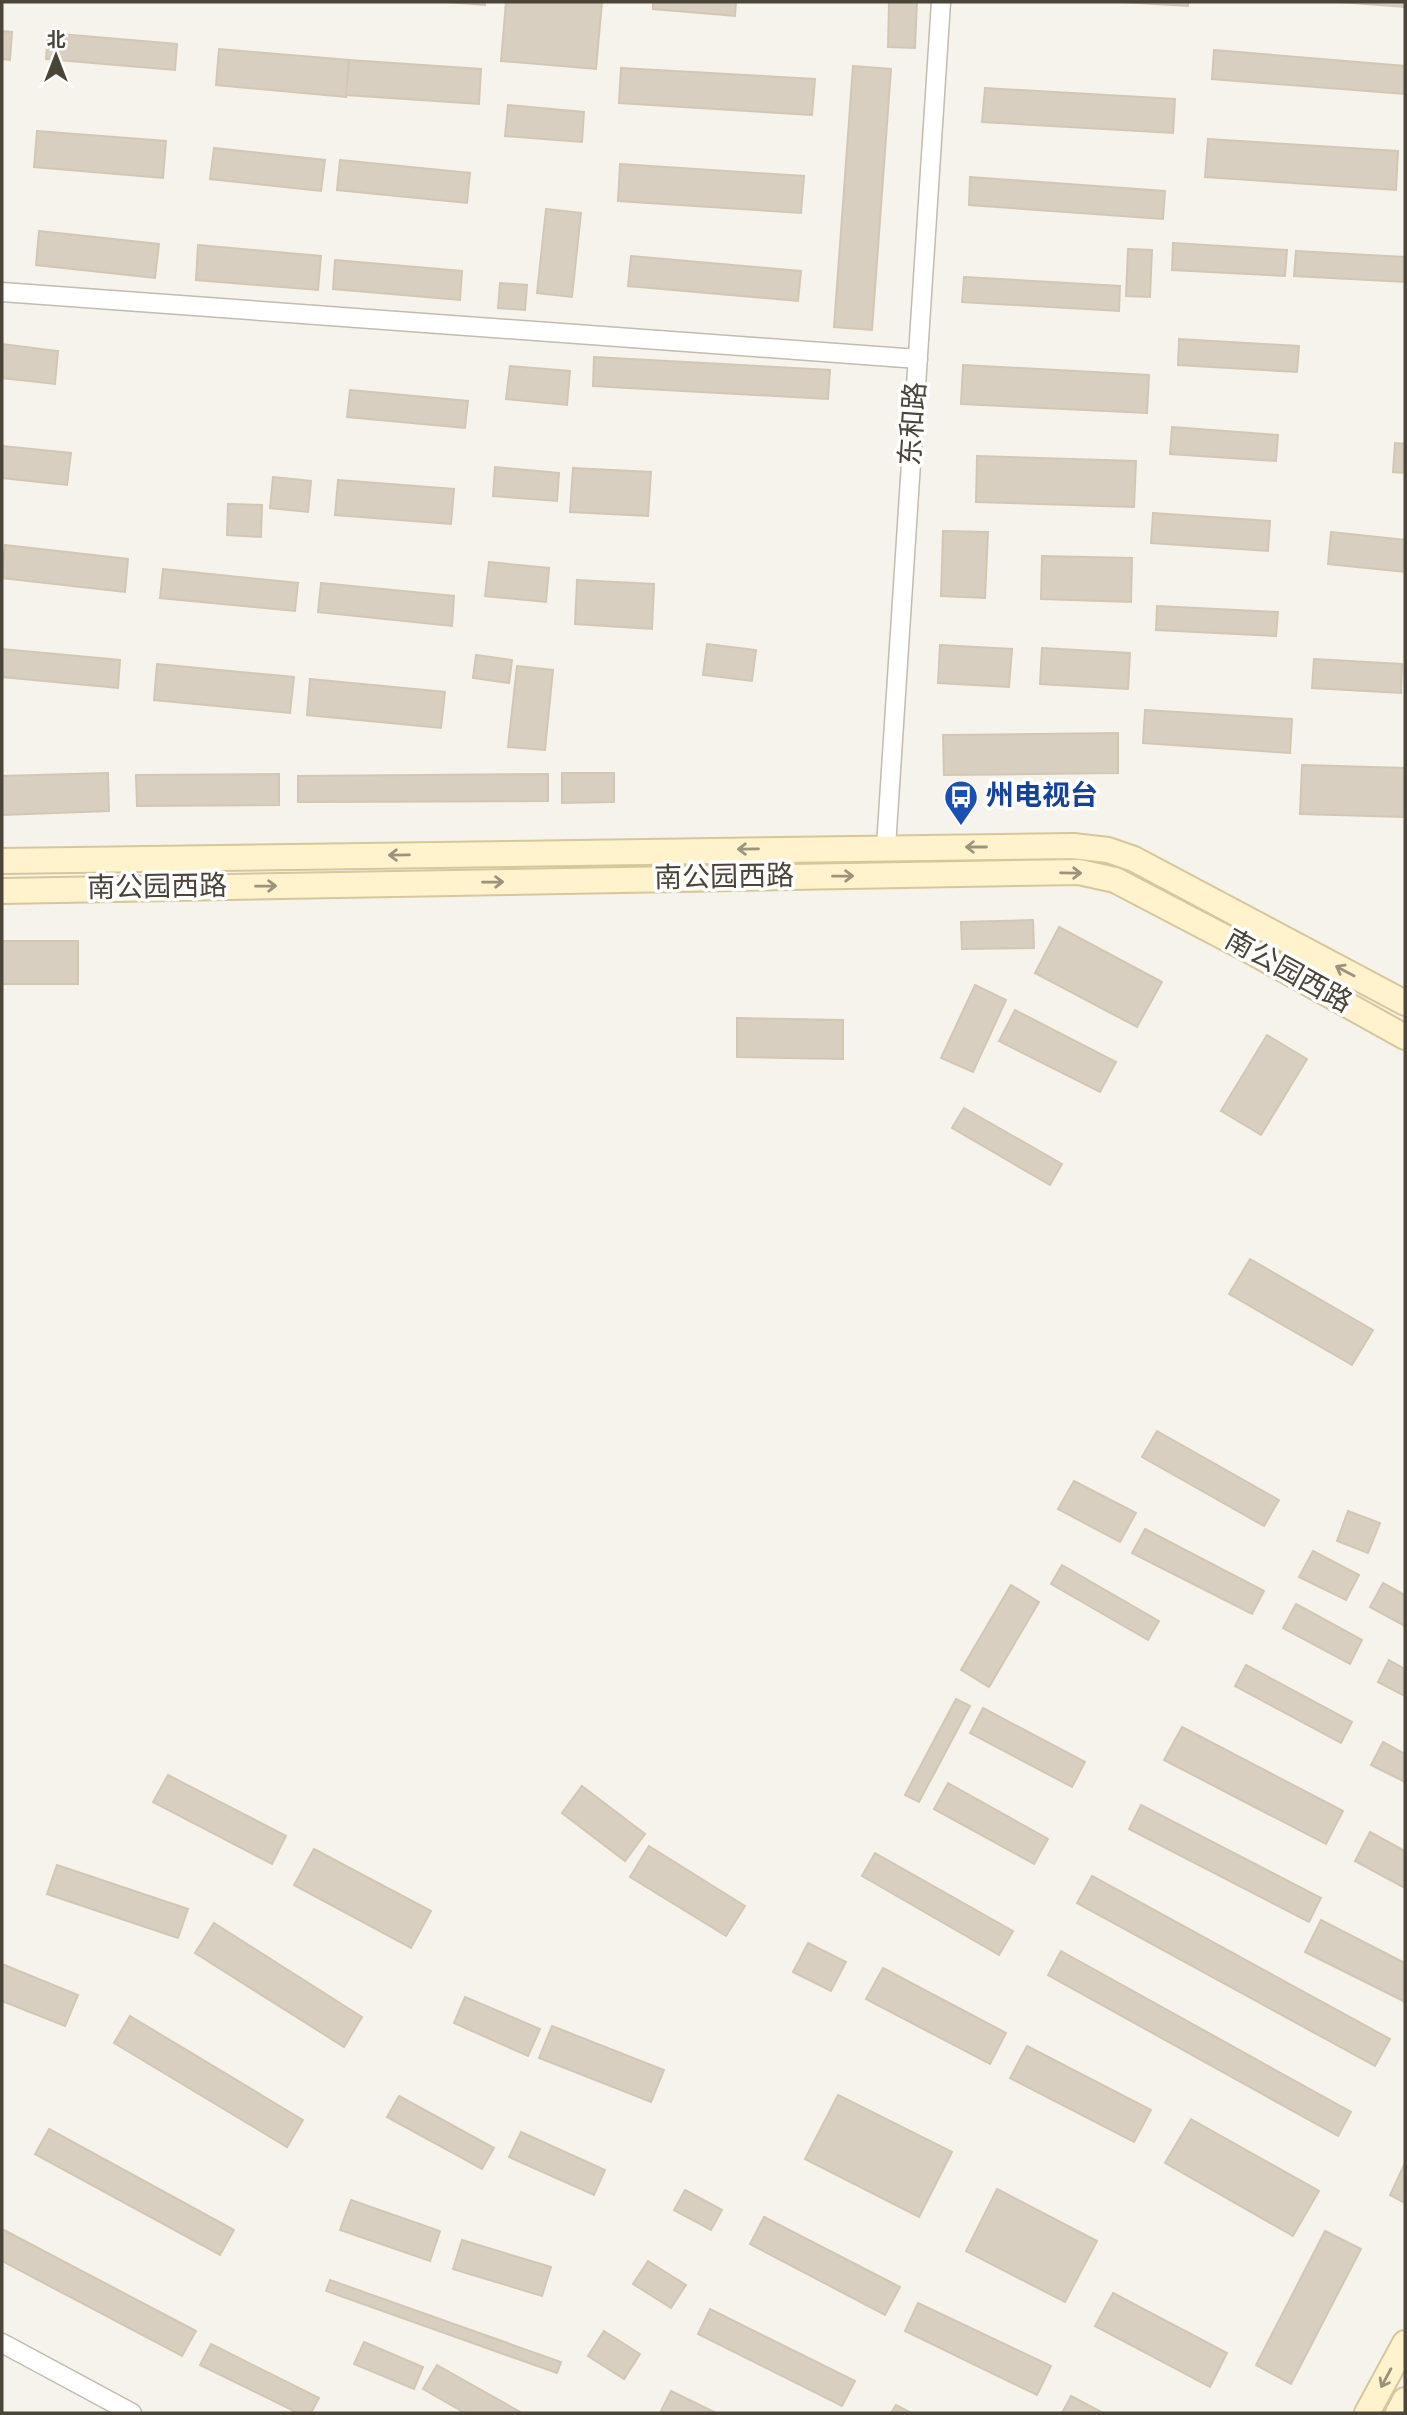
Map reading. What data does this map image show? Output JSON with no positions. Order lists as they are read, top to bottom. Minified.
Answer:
{"streets":{"main road":["南公园西路"],"street":["东和路"]},"crossings":[["东和路","南公园西路"]],"places":{"bus stop":["州电视台"]},"north":"top"}
